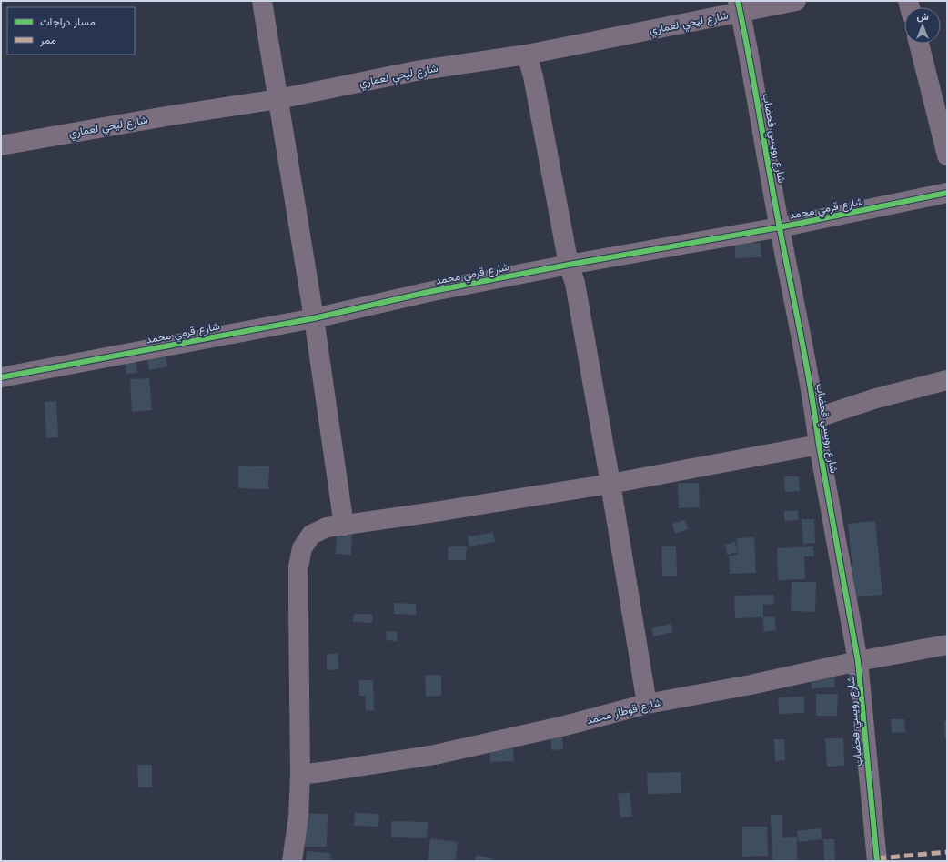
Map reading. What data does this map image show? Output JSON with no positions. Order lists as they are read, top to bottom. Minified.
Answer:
{"streets":{"street":["شارع ليحي لعماري","شارع رويسي قحضاب","شارع قرمي محمد","شارع قوطار محمد"]},"crossings":[["شارع ليحي لعماري","شارع رويسي قحضاب"],["شارع رويسي قحضاب","شارع قرمي محمد"],["شارع رويسي قحضاب","شارع قوطار محمد"]],"legend":["مسار دراجات","ممر"],"north":"top"}
